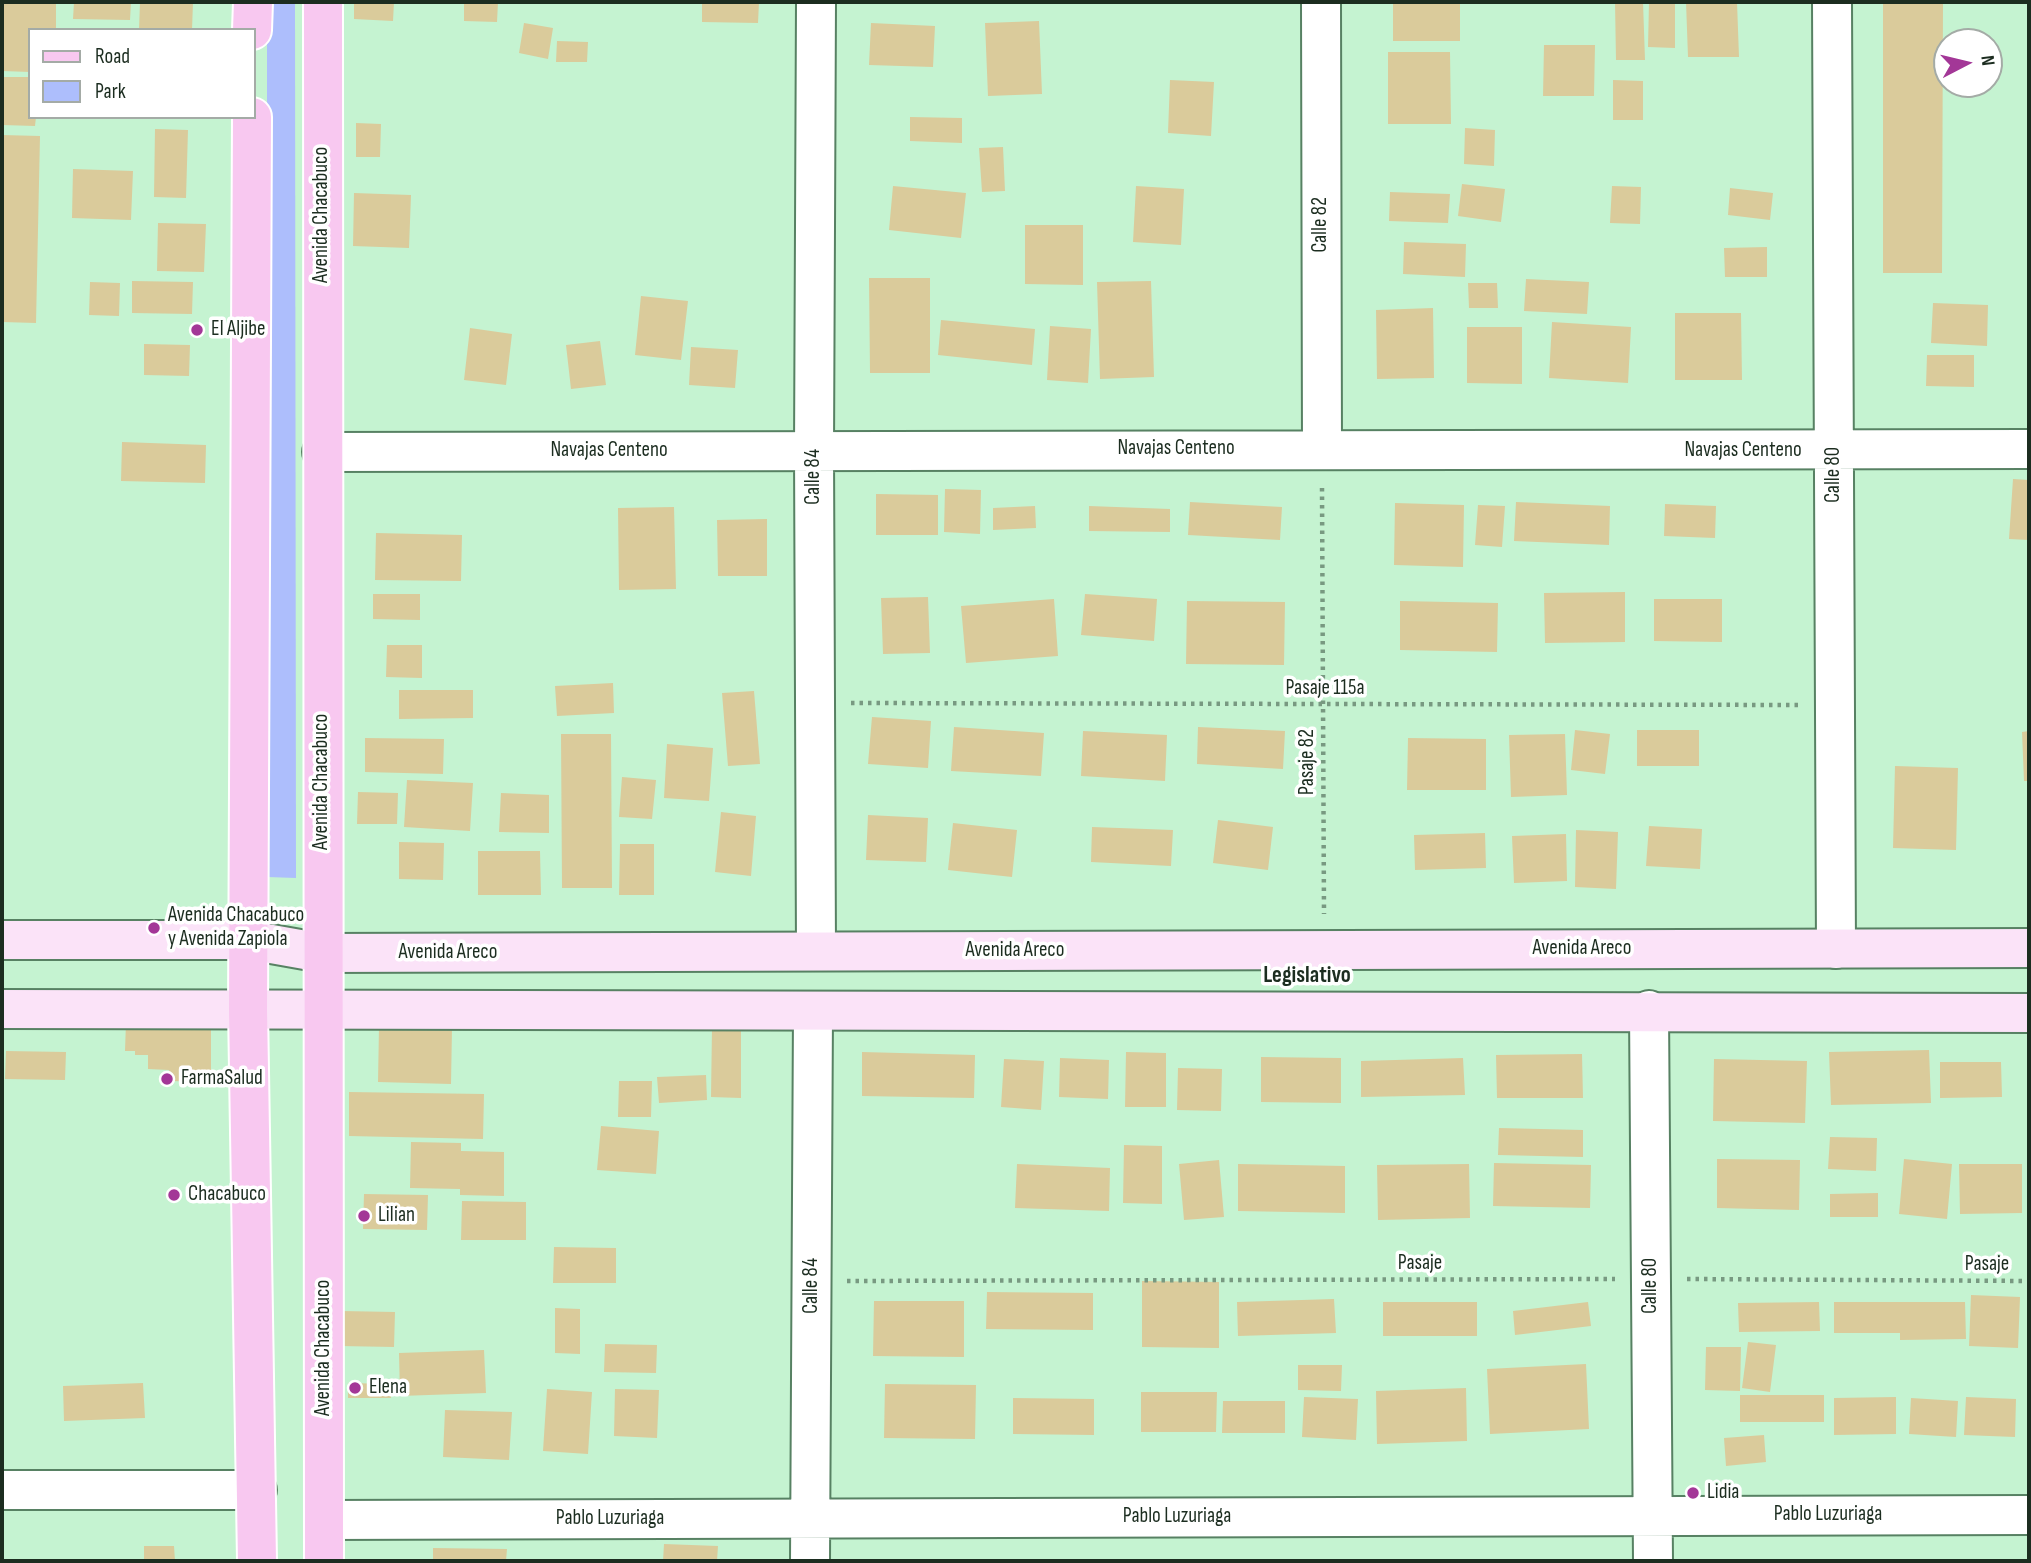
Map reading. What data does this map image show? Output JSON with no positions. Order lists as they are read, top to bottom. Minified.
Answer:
{"streets":{"main road":["Avenida Chacabuco","Avenida Areco"],"street":["Calle 82","Navajas Centeno","Calle 80","Calle 84","Pablo Luzuriaga"],"path":["Pasaje 115a","Pasaje 82","Pasaje"]},"crossings":[["Avenida Chacabuco","Navajas Centeno"],["Avenida Chacabuco","Avenida Areco"],["Avenida Chacabuco","Pablo Luzuriaga"],["Calle 82","Navajas Centeno"],["Calle 82","Pasaje 82"],["Navajas Centeno","Calle 80"],["Navajas Centeno","Calle 84"],["Navajas Centeno","Pasaje 82"],["Calle 80","Pasaje 115a"],["Calle 80","Avenida Areco"],["Calle 80","Pasaje"],["Calle 80","Pablo Luzuriaga"],["Calle 84","Pasaje 115a"],["Calle 84","Avenida Areco"],["Calle 84","Pasaje"],["Calle 84","Pablo Luzuriaga"],["Pasaje 115a","Pasaje 82"],["Pasaje 82","Avenida Areco"]],"districts":["Legislativo"],"places":["El Aljibe","Avenida Chacabuco y Avenida Zapiola","FarmaSalud","Chacabuco","Lilian","Elena","Lidia"],"legend":["Road","Park"],"north":"right"}
